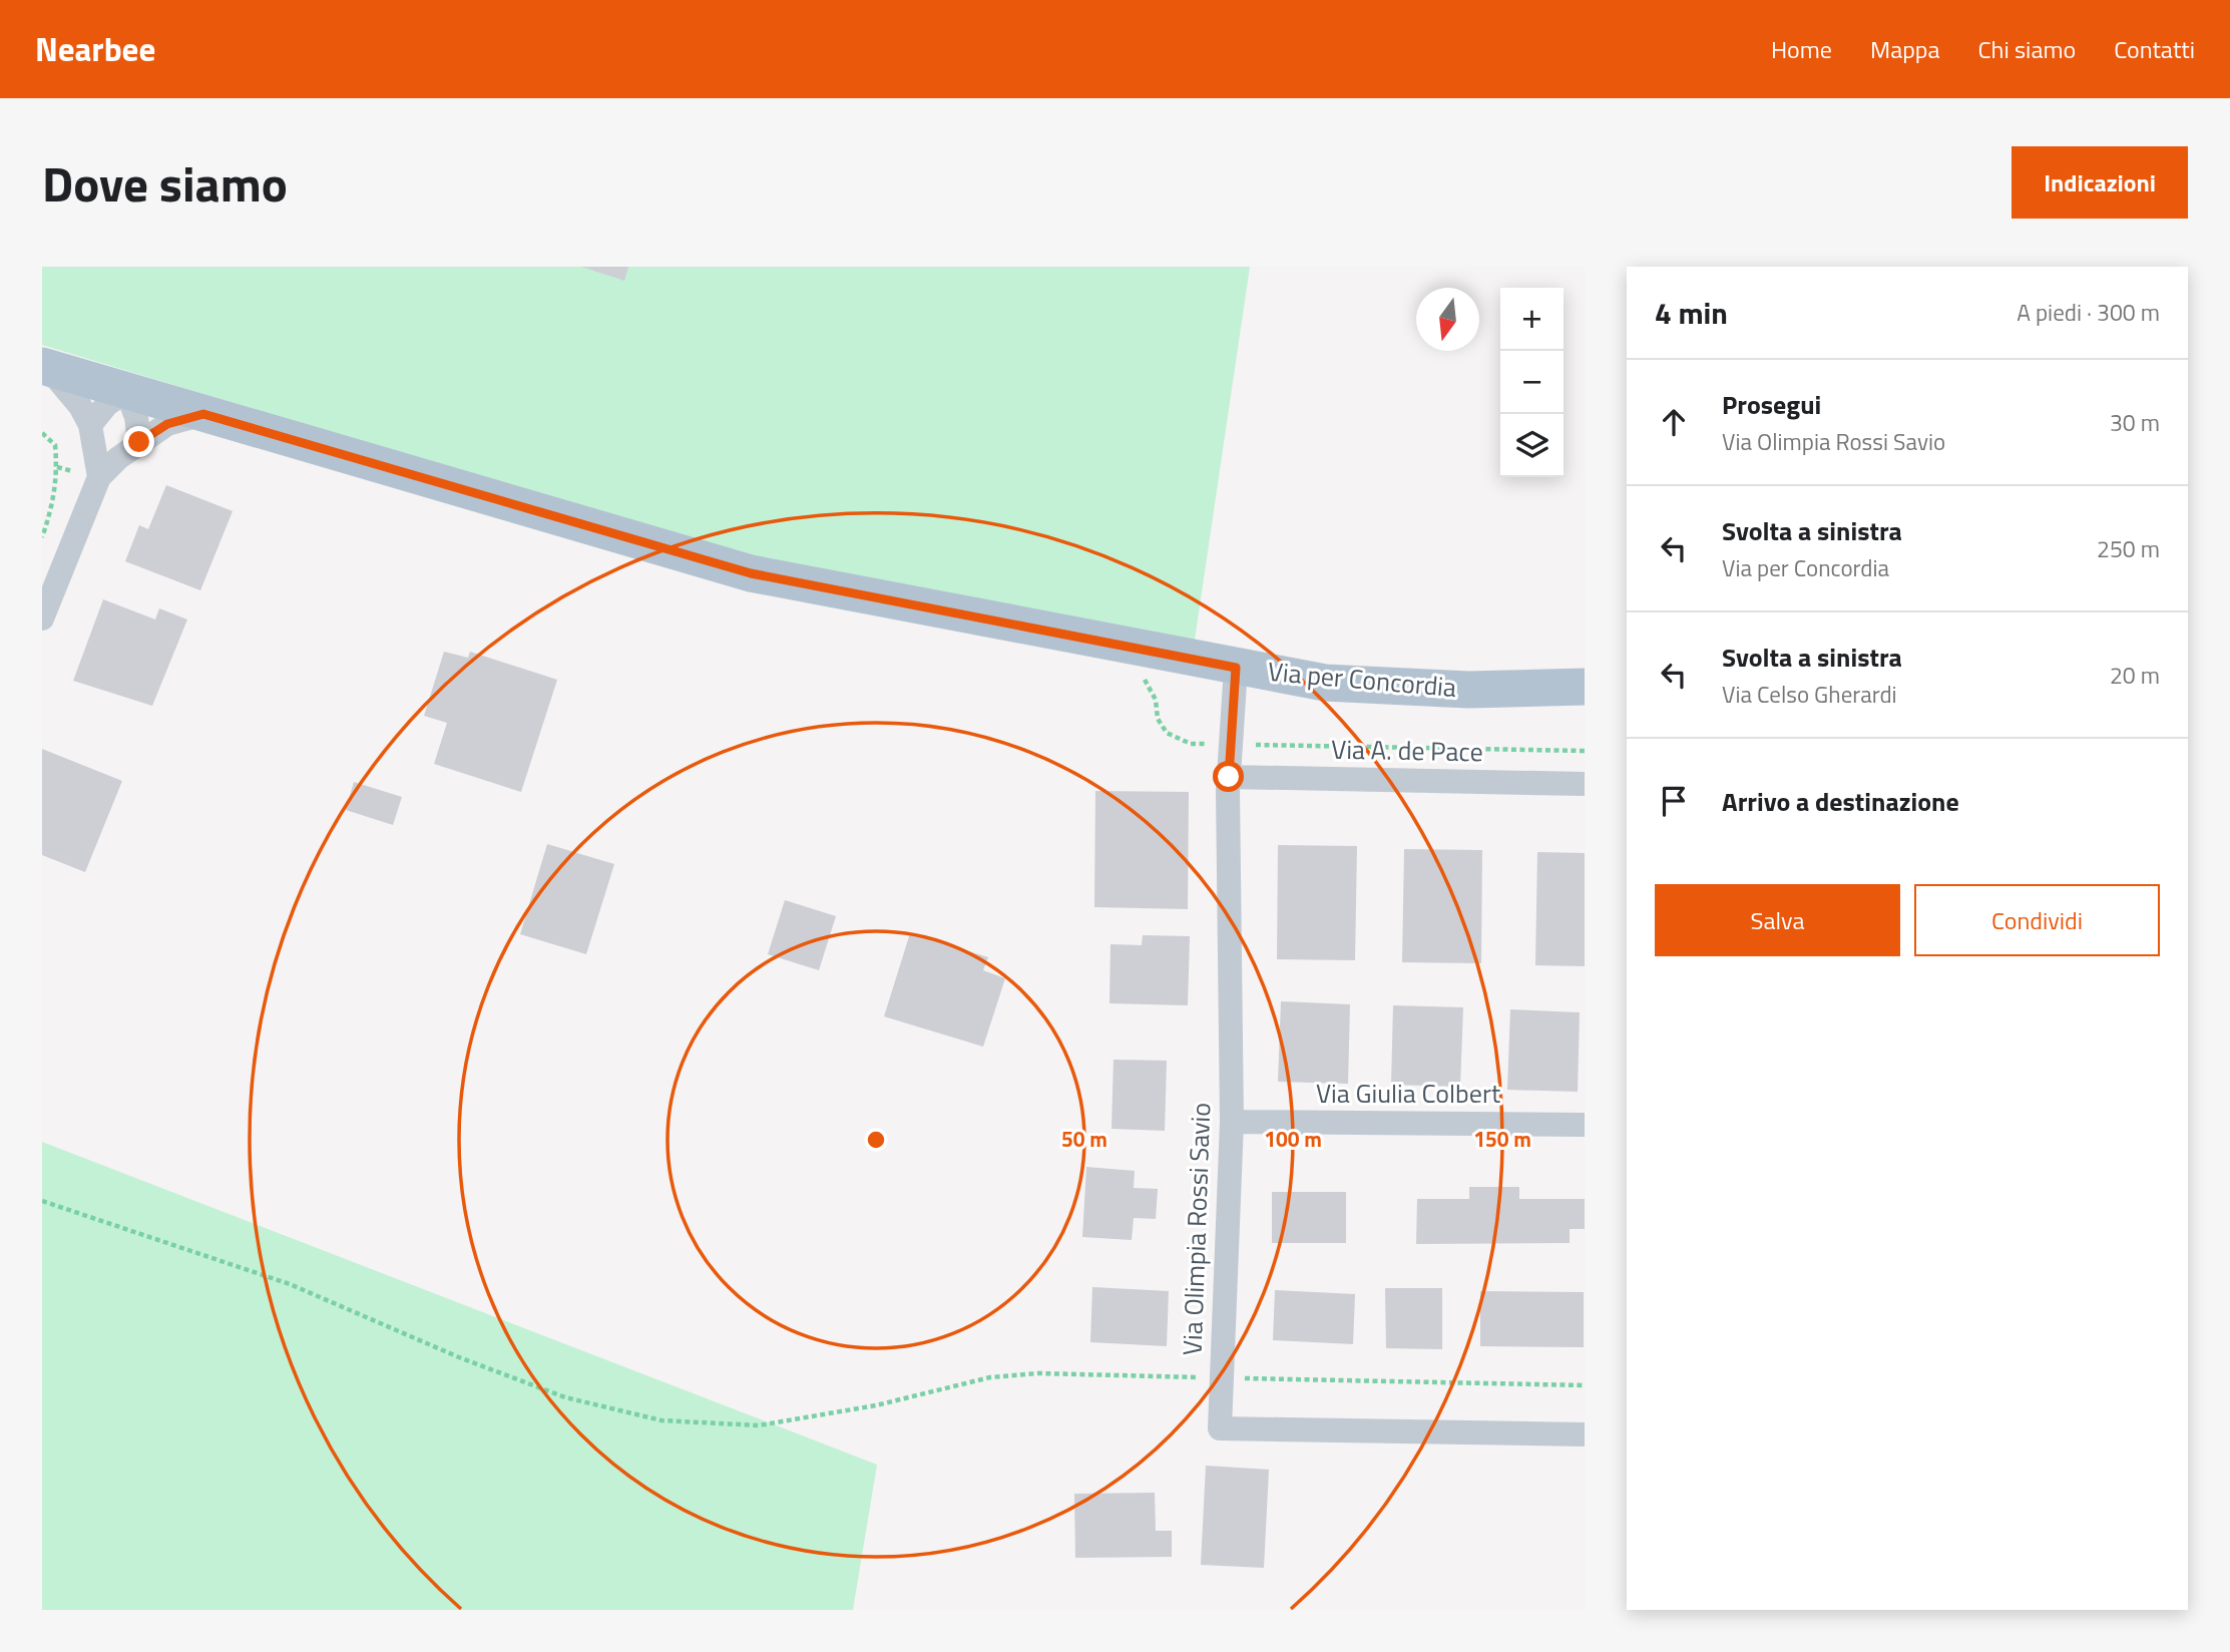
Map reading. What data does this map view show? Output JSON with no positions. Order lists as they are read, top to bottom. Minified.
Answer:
{"streets":{"main road":["Via per Concordia"],"street":["Via A. de Pace","Via Giulia Colbert","Via Olimpia Rossi Savio"]},"crossings":[["Via per Concordia","Via Olimpia Rossi Savio"],["Via A. de Pace","Via Olimpia Rossi Savio"],["Via Giulia Colbert","Via Olimpia Rossi Savio"]],"north":"bottom","page":{"header":"Nearbee","nav":["Home","Mappa","Chi siamo","Contatti"],"title":"Dove siamo","buttons":["Indicazioni",["Salva","Condividi"]],"heading":["4 min","A piedi · 300 m"],"map_buttons":["+","−"],"list":[["Prosegui","Via Olimpia Rossi Savio","30 m"],["Svolta a sinistra","Via per Concordia","250 m"],["Svolta a sinistra","Via Celso Gherardi","20 m"],"Arrivo a destinazione"]},"rings":["50 m","100 m","150 m"]}
